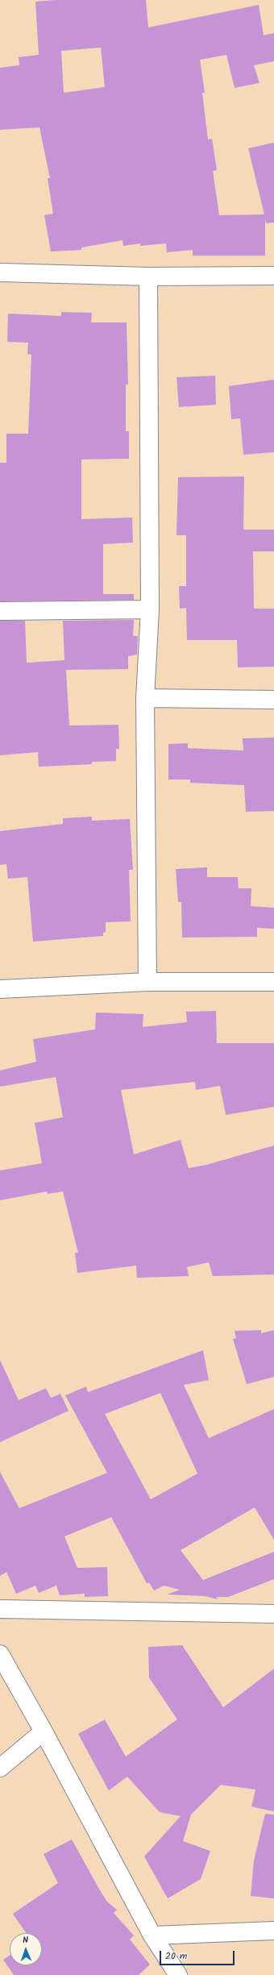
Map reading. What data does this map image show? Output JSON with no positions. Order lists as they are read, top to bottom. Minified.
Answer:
{"scale_bar":"20 m","north":"top"}
